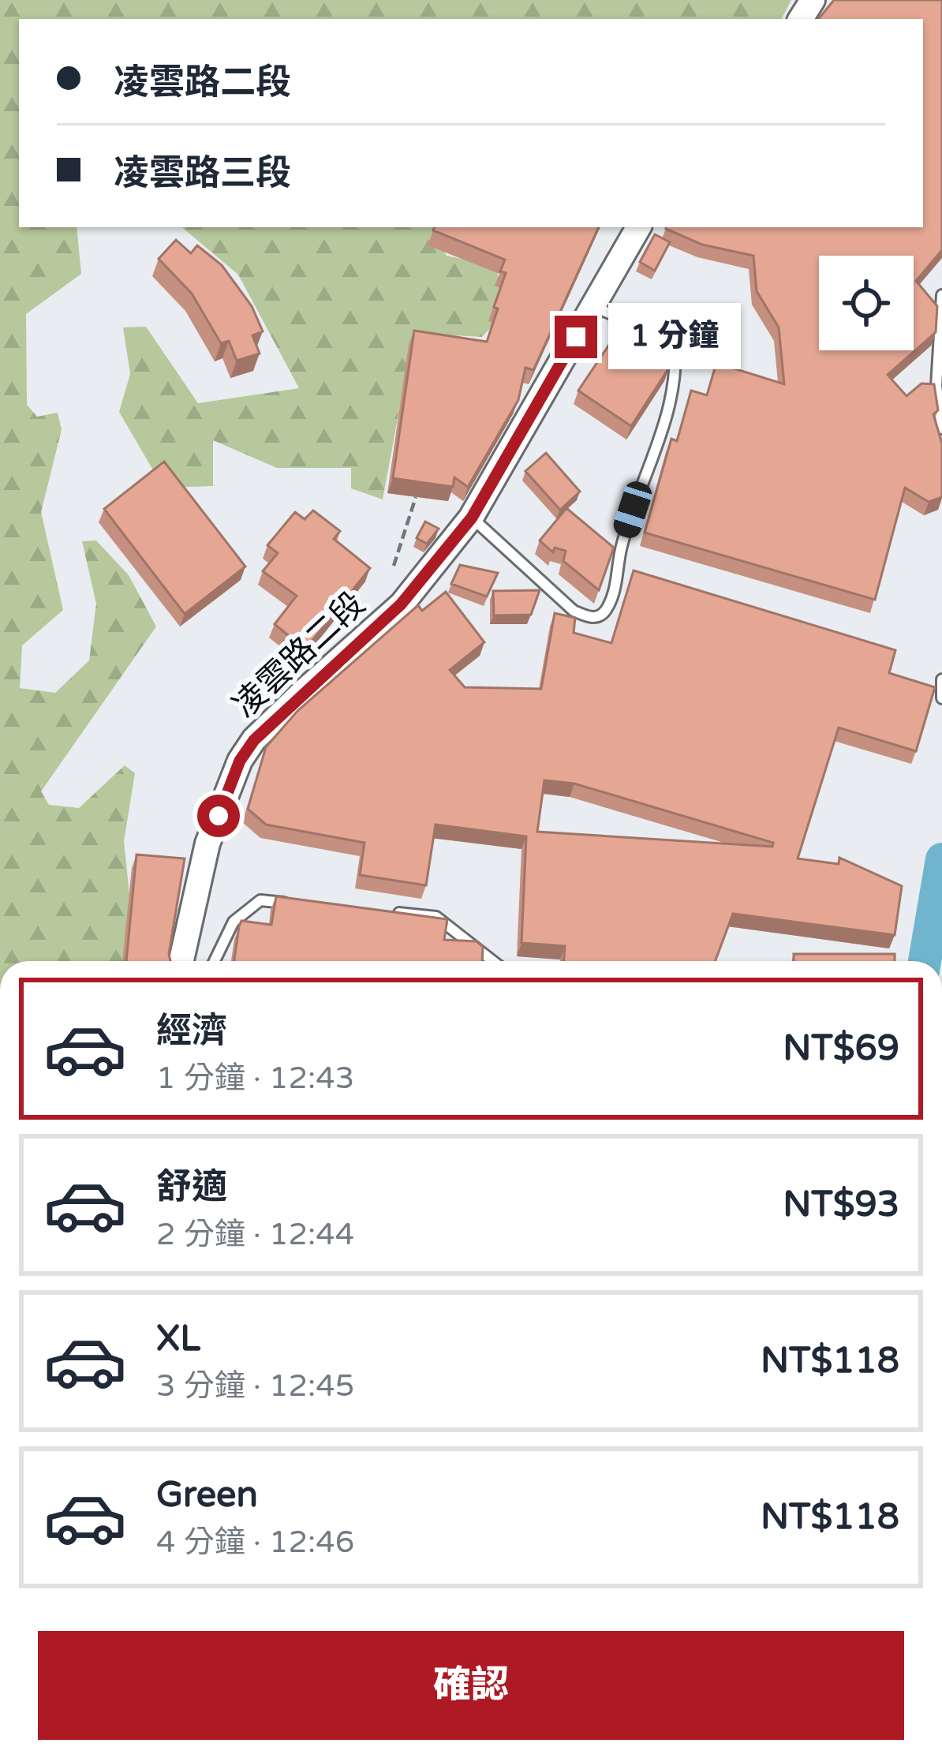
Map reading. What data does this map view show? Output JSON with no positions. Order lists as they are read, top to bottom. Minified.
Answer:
{"streets":{"street":["凌雲路二段"]},"page":{"banner":["凌雲路二段","凌雲路三段"],"bubble":"1 分鐘","list":[{"name":"經濟","note":"1 分鐘 · 12:43","value":"NT$69"},{"name":"舒適","note":"2 分鐘 · 12:44","value":"NT$93"},{"name":"XL","note":"3 分鐘 · 12:45","value":"NT$118"},{"name":"Green","note":"4 分鐘 · 12:46","value":"NT$118"}],"buttons":"確認"}}
